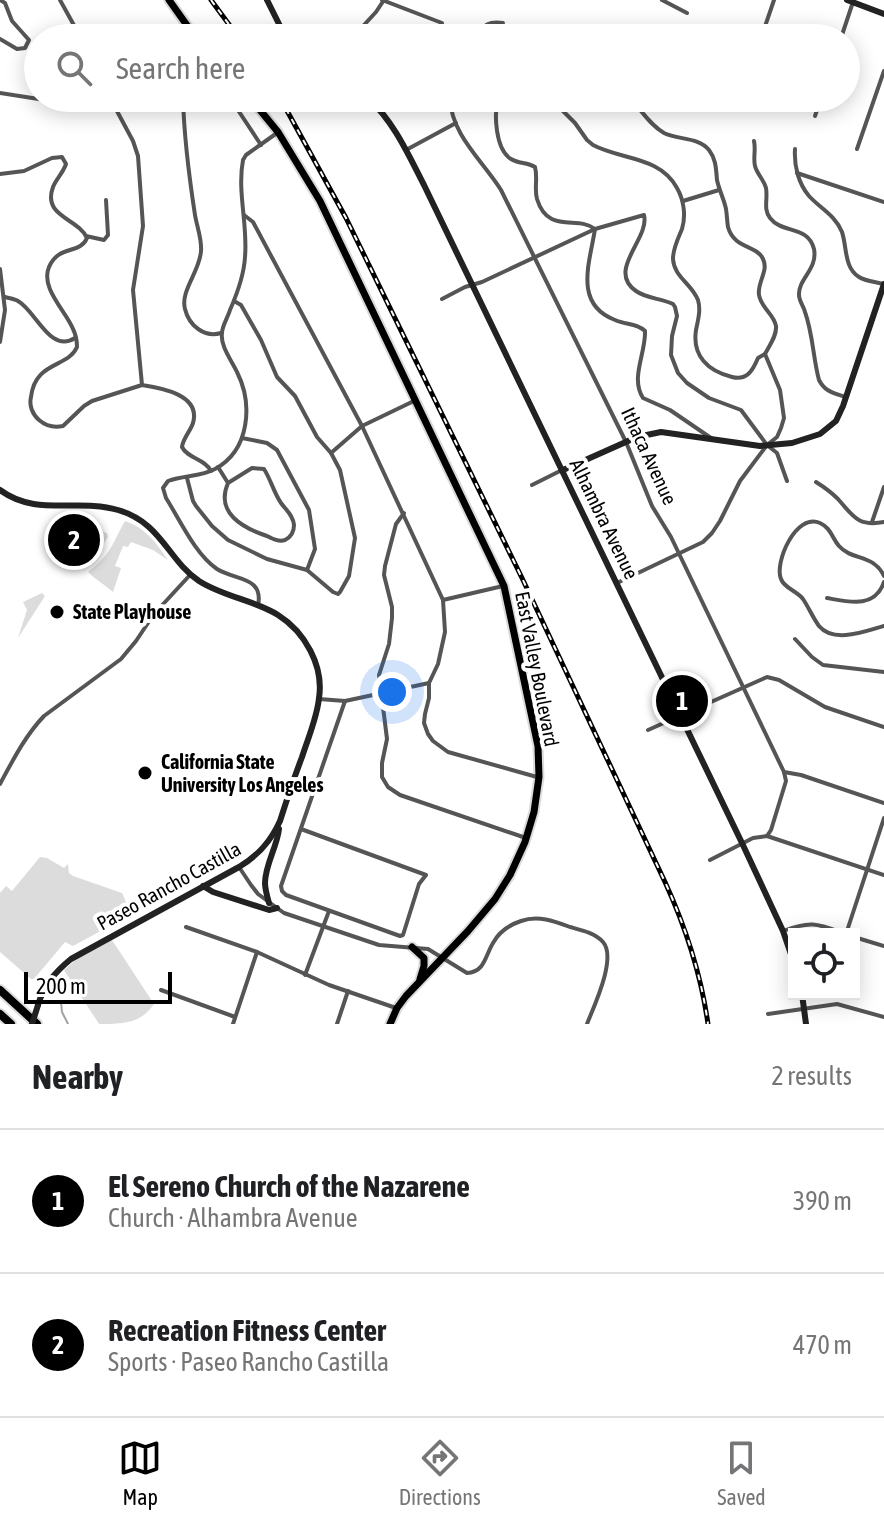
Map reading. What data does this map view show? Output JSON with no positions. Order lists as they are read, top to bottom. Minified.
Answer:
{"streets":{"main road":["East Valley Boulevard"],"street":["Ithaca Avenue","Alhambra Avenue","Paseo Rancho Castilla"]},"places":["State Playhouse","California State University Los Angeles"],"scale_bar":"200 m","page":{"search":"Search here","pins":["2","1"],"scale":"200 m","heading":["Nearby","2 results"],"list":[{"mark":"1","name":"El Sereno Church of the Nazarene","note":"Church · Alhambra Avenue","value":"390 m"},{"mark":"2","name":"Recreation Fitness Center","note":"Sports · Paseo Rancho Castilla","value":"470 m"}],"nav":["Map","Directions","Saved"]}}
